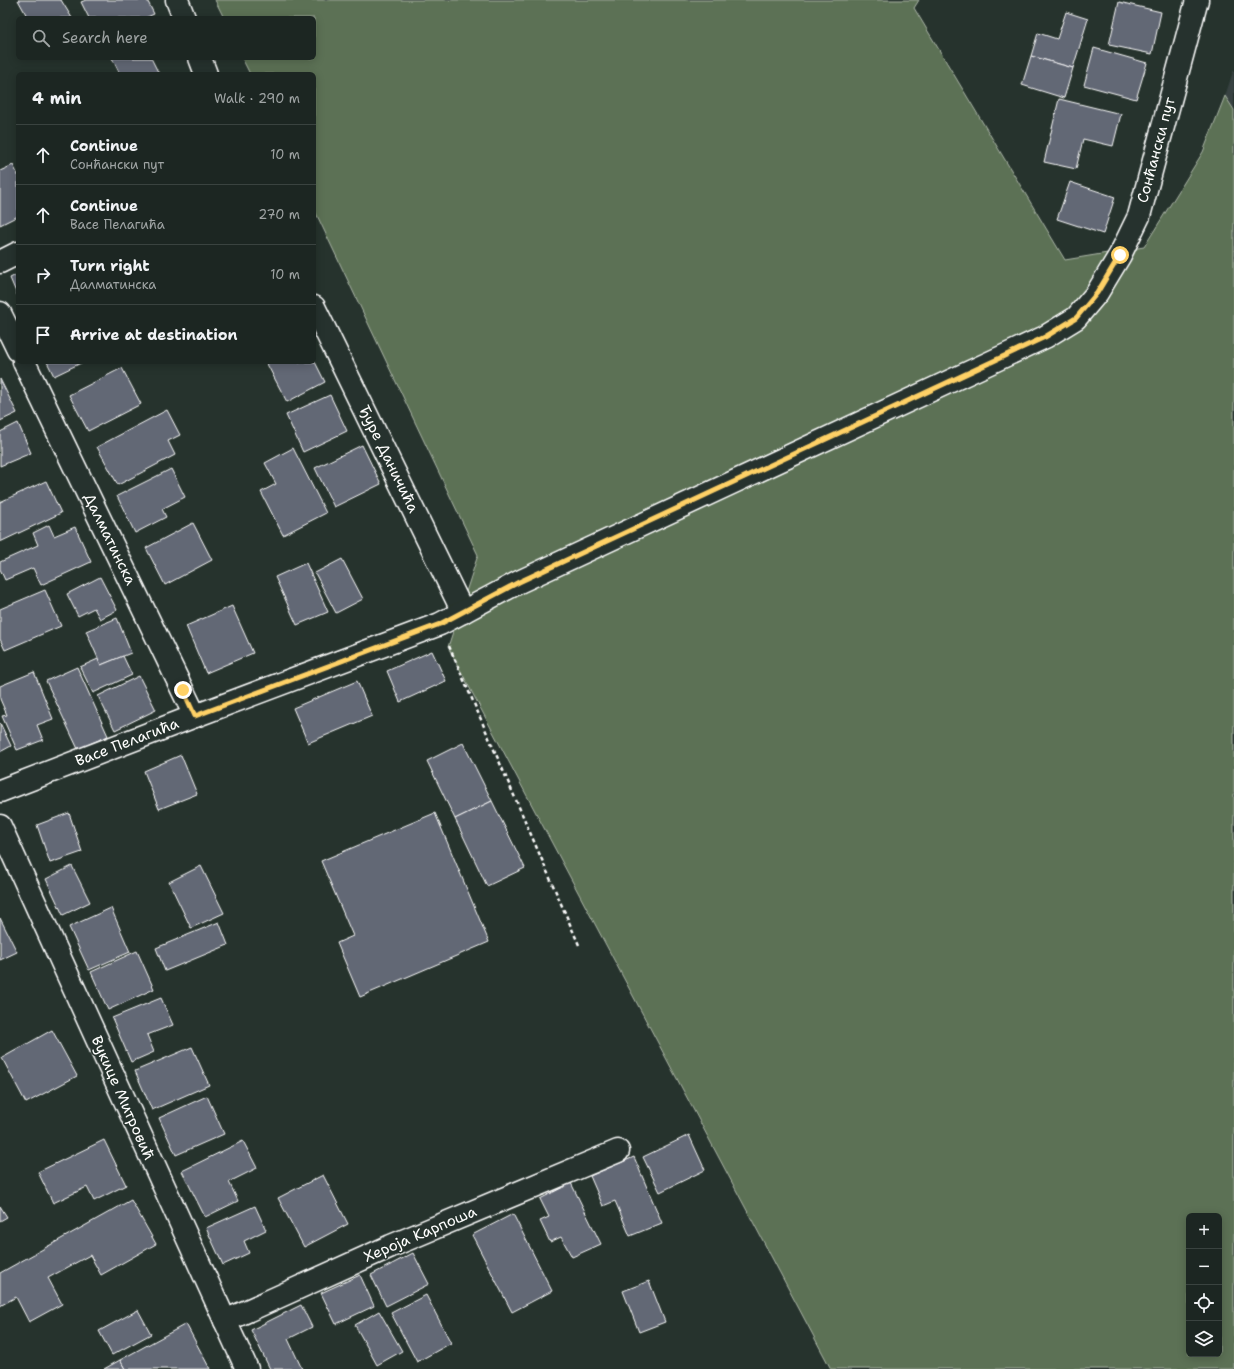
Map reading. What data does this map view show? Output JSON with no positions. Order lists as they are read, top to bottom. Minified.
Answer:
{"streets":{"street":["Сонћански пут","Ђуре Даничића","Далматинска","Васе Пелагића","Вукице Митровић","Хероја Карпоша"]},"crossings":[["Сонћански пут","Васе Пелагића"],["Ђуре Даничића","Васе Пелагића"],["Далматинска","Васе Пелагића"],["Вукице Митровић","Хероја Карпоша"]],"page":{"search":"Search here","heading":["4 min","Walk · 290 m"],"list":[["Continue","Сонћански пут","10 m"],["Continue","Васе Пелагића","270 m"],["Turn right","Далматинска","10 m"],"Arrive at destination"],"map_buttons":["+","−"]}}
